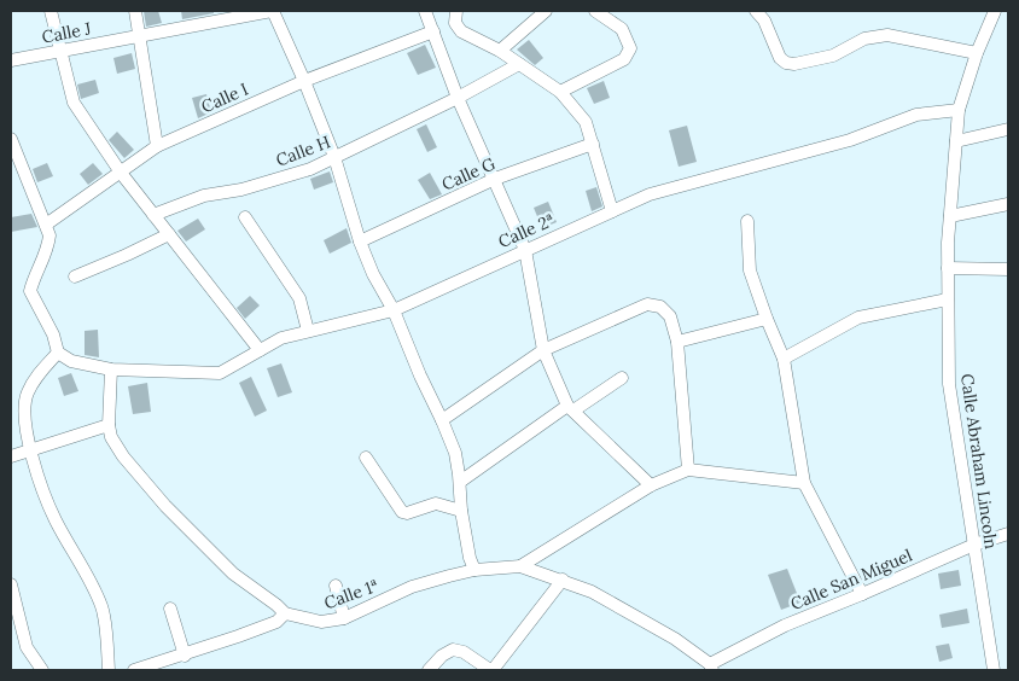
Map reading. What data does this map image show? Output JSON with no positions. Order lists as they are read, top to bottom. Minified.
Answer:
{"streets":{"street":["Calle J","Calle I","Calle H","Calle G","Calle 2ª","Calle Abraham Lincoln","Calle San Miguel","Calle 1ª"]},"crossings":[["Calle 2ª","Calle Abraham Lincoln"],["Calle 2ª","Calle 1ª"],["Calle Abraham Lincoln","Calle San Miguel"],["Calle San Miguel","Calle 1ª"]]}
